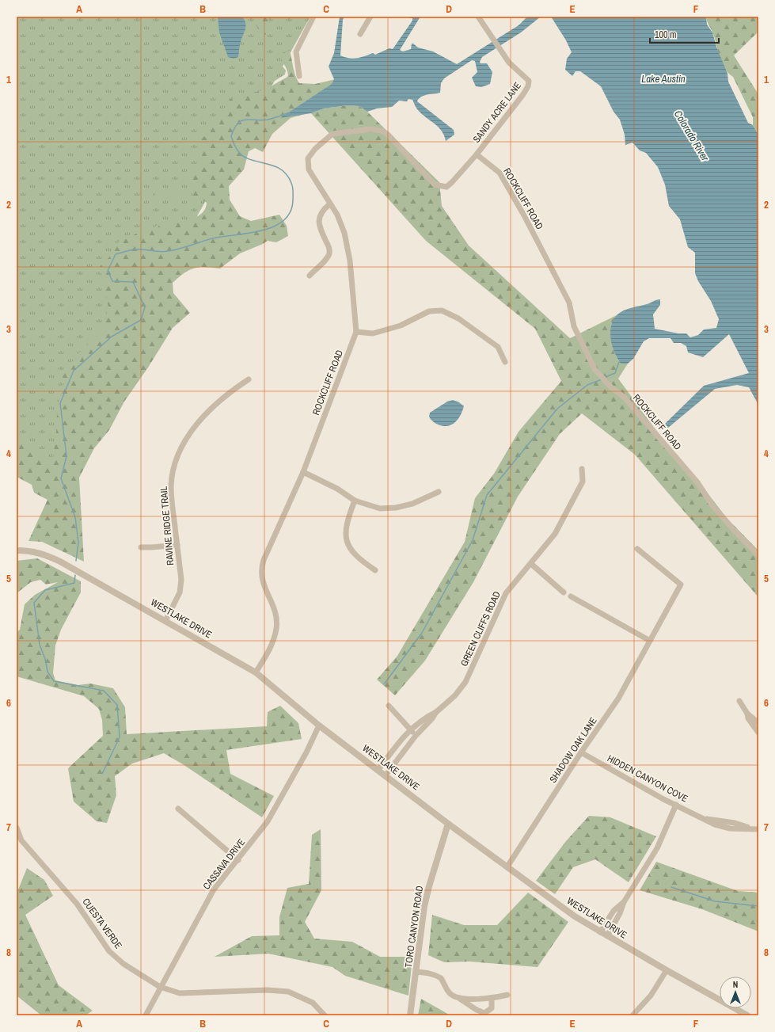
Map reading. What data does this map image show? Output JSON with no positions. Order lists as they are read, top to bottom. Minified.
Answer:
{"streets":{"street":["SANDY ACRE LANE","ROCKCLIFF ROAD","RAVINE RIDGE TRAIL","WESTLAKE DRIVE","GREEN CLIFFS ROAD","SHADOW OAK LANE","HIDDEN CANYON COVE","CASSAVA DRIVE","CUESTA VERDE","TORO CANYON ROAD"]},"crossings":[["SANDY ACRE LANE","ROCKCLIFF ROAD"],["ROCKCLIFF ROAD","WESTLAKE DRIVE"],["RAVINE RIDGE TRAIL","WESTLAKE DRIVE"],["WESTLAKE DRIVE","GREEN CLIFFS ROAD"],["WESTLAKE DRIVE","SHADOW OAK LANE"],["WESTLAKE DRIVE","CASSAVA DRIVE"],["WESTLAKE DRIVE","TORO CANYON ROAD"],["SHADOW OAK LANE","HIDDEN CANYON COVE"],["CASSAVA DRIVE","CUESTA VERDE"]],"water":["Lake Austin","Colorado River"],"scale_bar":"100 m","north":"top","grid":{"columns":["A","B","C","D","E","F"],"rows":["1","2","3","4","5","6","7","8"]}}
